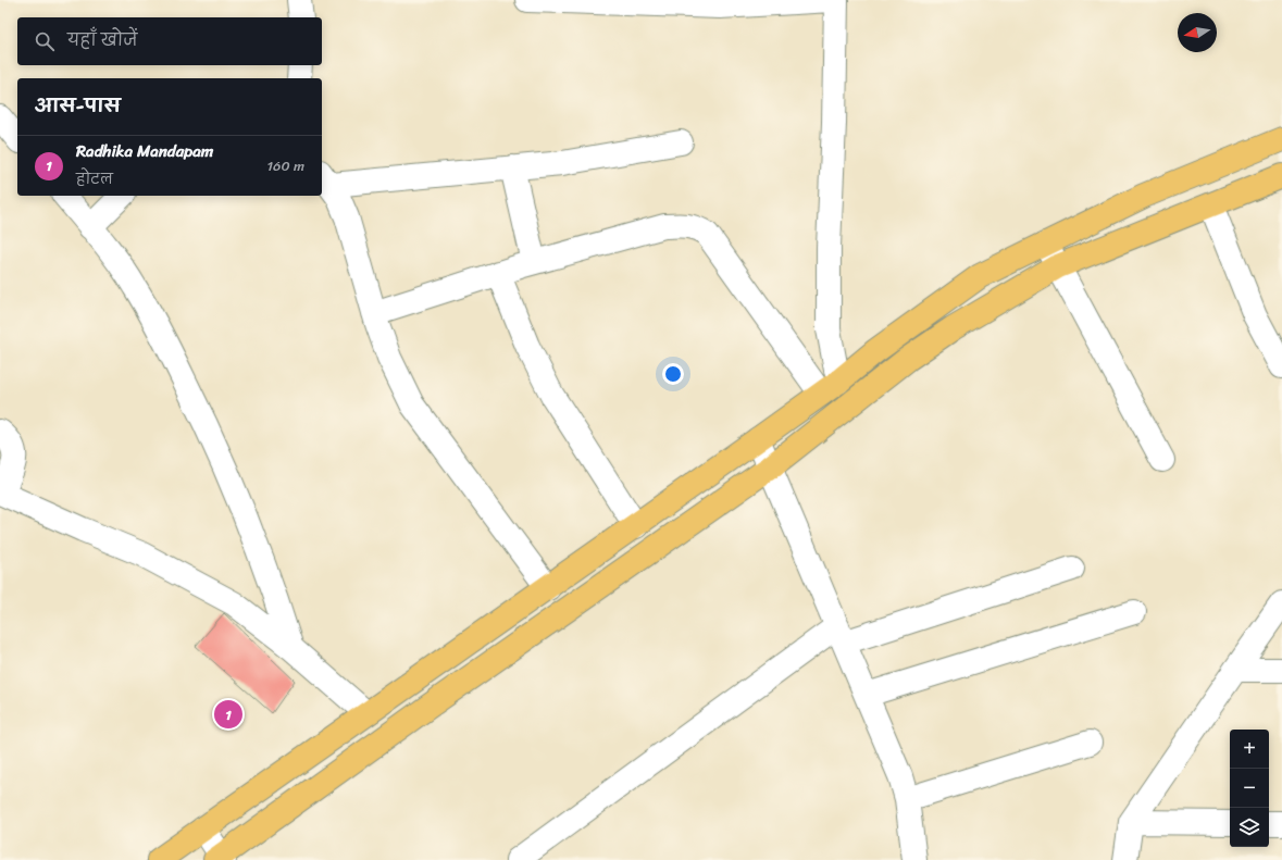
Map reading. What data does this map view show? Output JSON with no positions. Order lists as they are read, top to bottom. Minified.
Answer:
{"north":"left","page":{"search":"यहाँ खोजें","heading":"आस-पास","list":[{"mark":"1","name":"Radhika Mandapam","note":"होटल","value":"160 m"}],"pins":"1","map_buttons":["+","−"]}}
